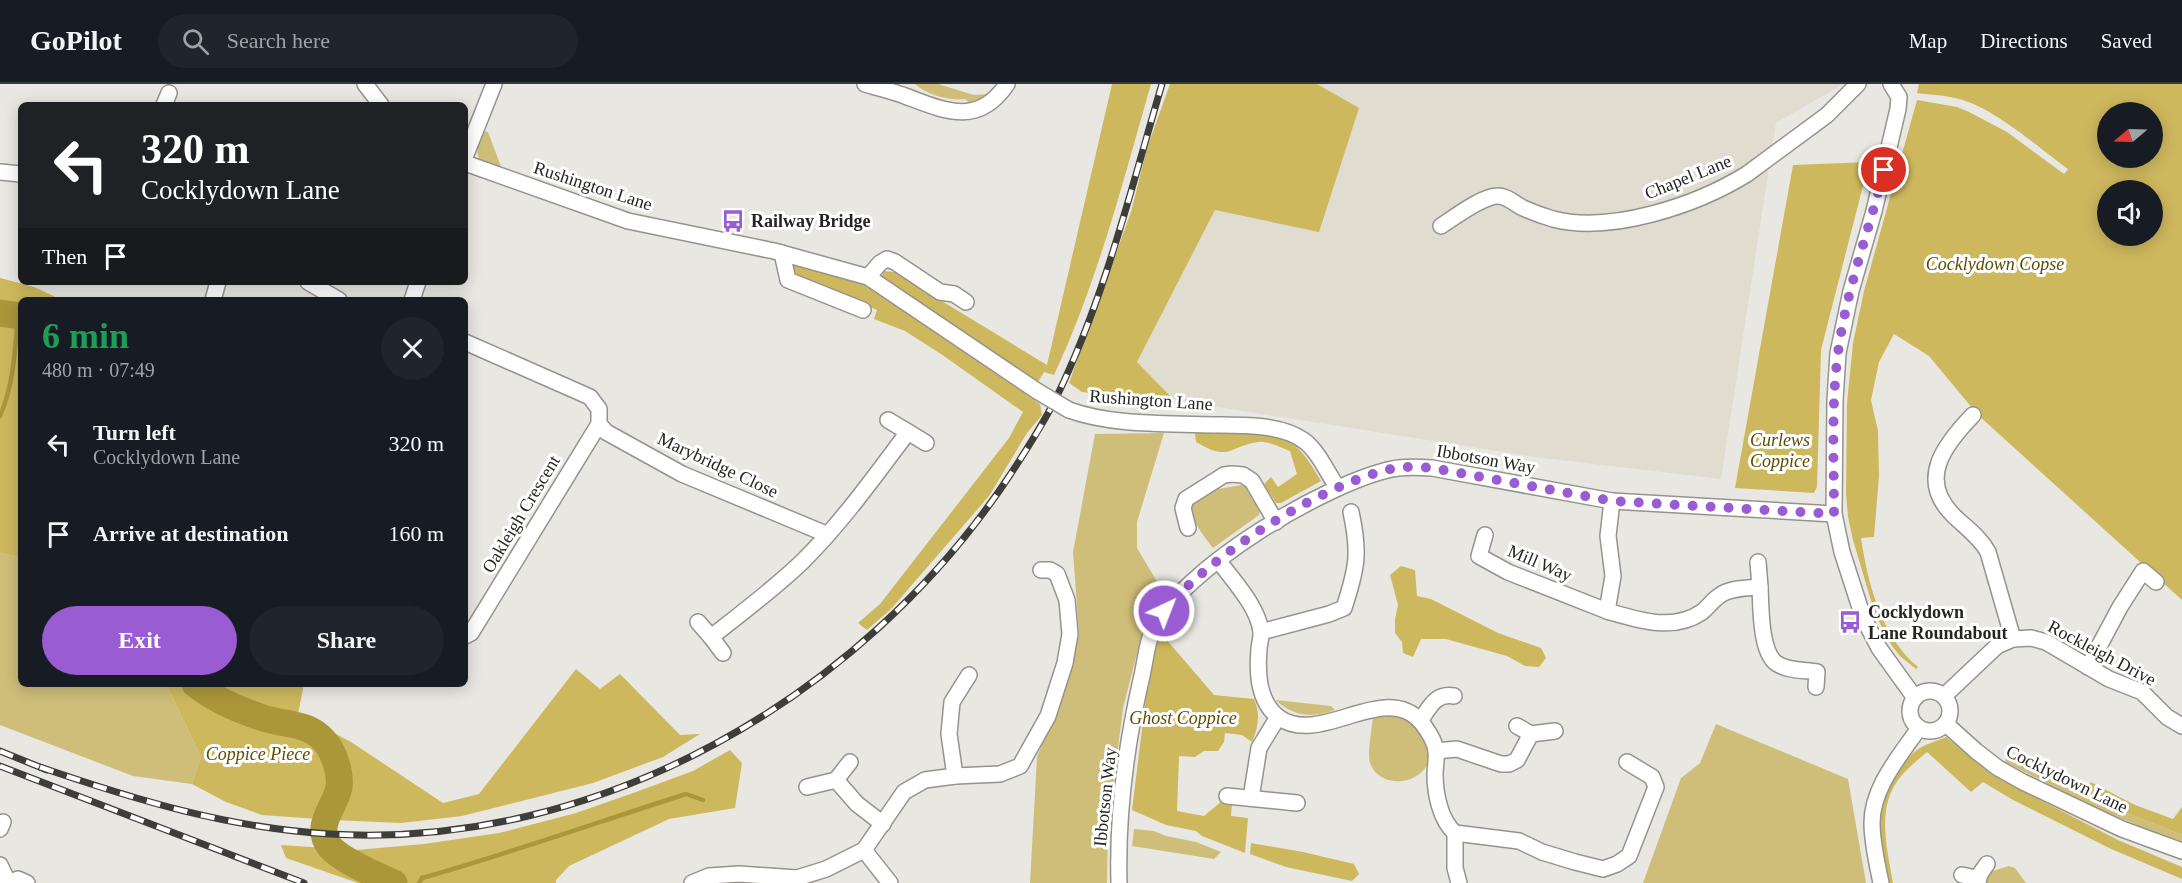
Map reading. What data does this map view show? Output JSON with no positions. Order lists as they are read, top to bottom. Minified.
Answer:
{"streets":{"street":["Chapel Lane","Rushington Lane","Ibbotson Way","Marybridge Close","Oakleigh Crescent","Mill Way","Rockleigh Drive","Cocklydown Lane"]},"crossings":[["Rushington Lane","Ibbotson Way"],["Marybridge Close","Oakleigh Crescent"]],"parks":["Cocklydown Copse","Curlews Coppice","Ghost Coppice","Coppice Piece"],"places":{"bus stop":["Railway Bridge","Cocklydown Lane Roundabout"]},"north":"left","page":{"header":"GoPilot","search":"Search here","nav":["Map","Directions","Saved"],"turn":["320 m","Cocklydown Lane"],"then":"Then","heading":["6 min","480 m · 07:49"],"list":[{"name":"Turn left","note":"Cocklydown Lane","value":"320 m"},{"name":"Arrive at destination","value":"160 m"}],"buttons":["Exit","Share"]}}
